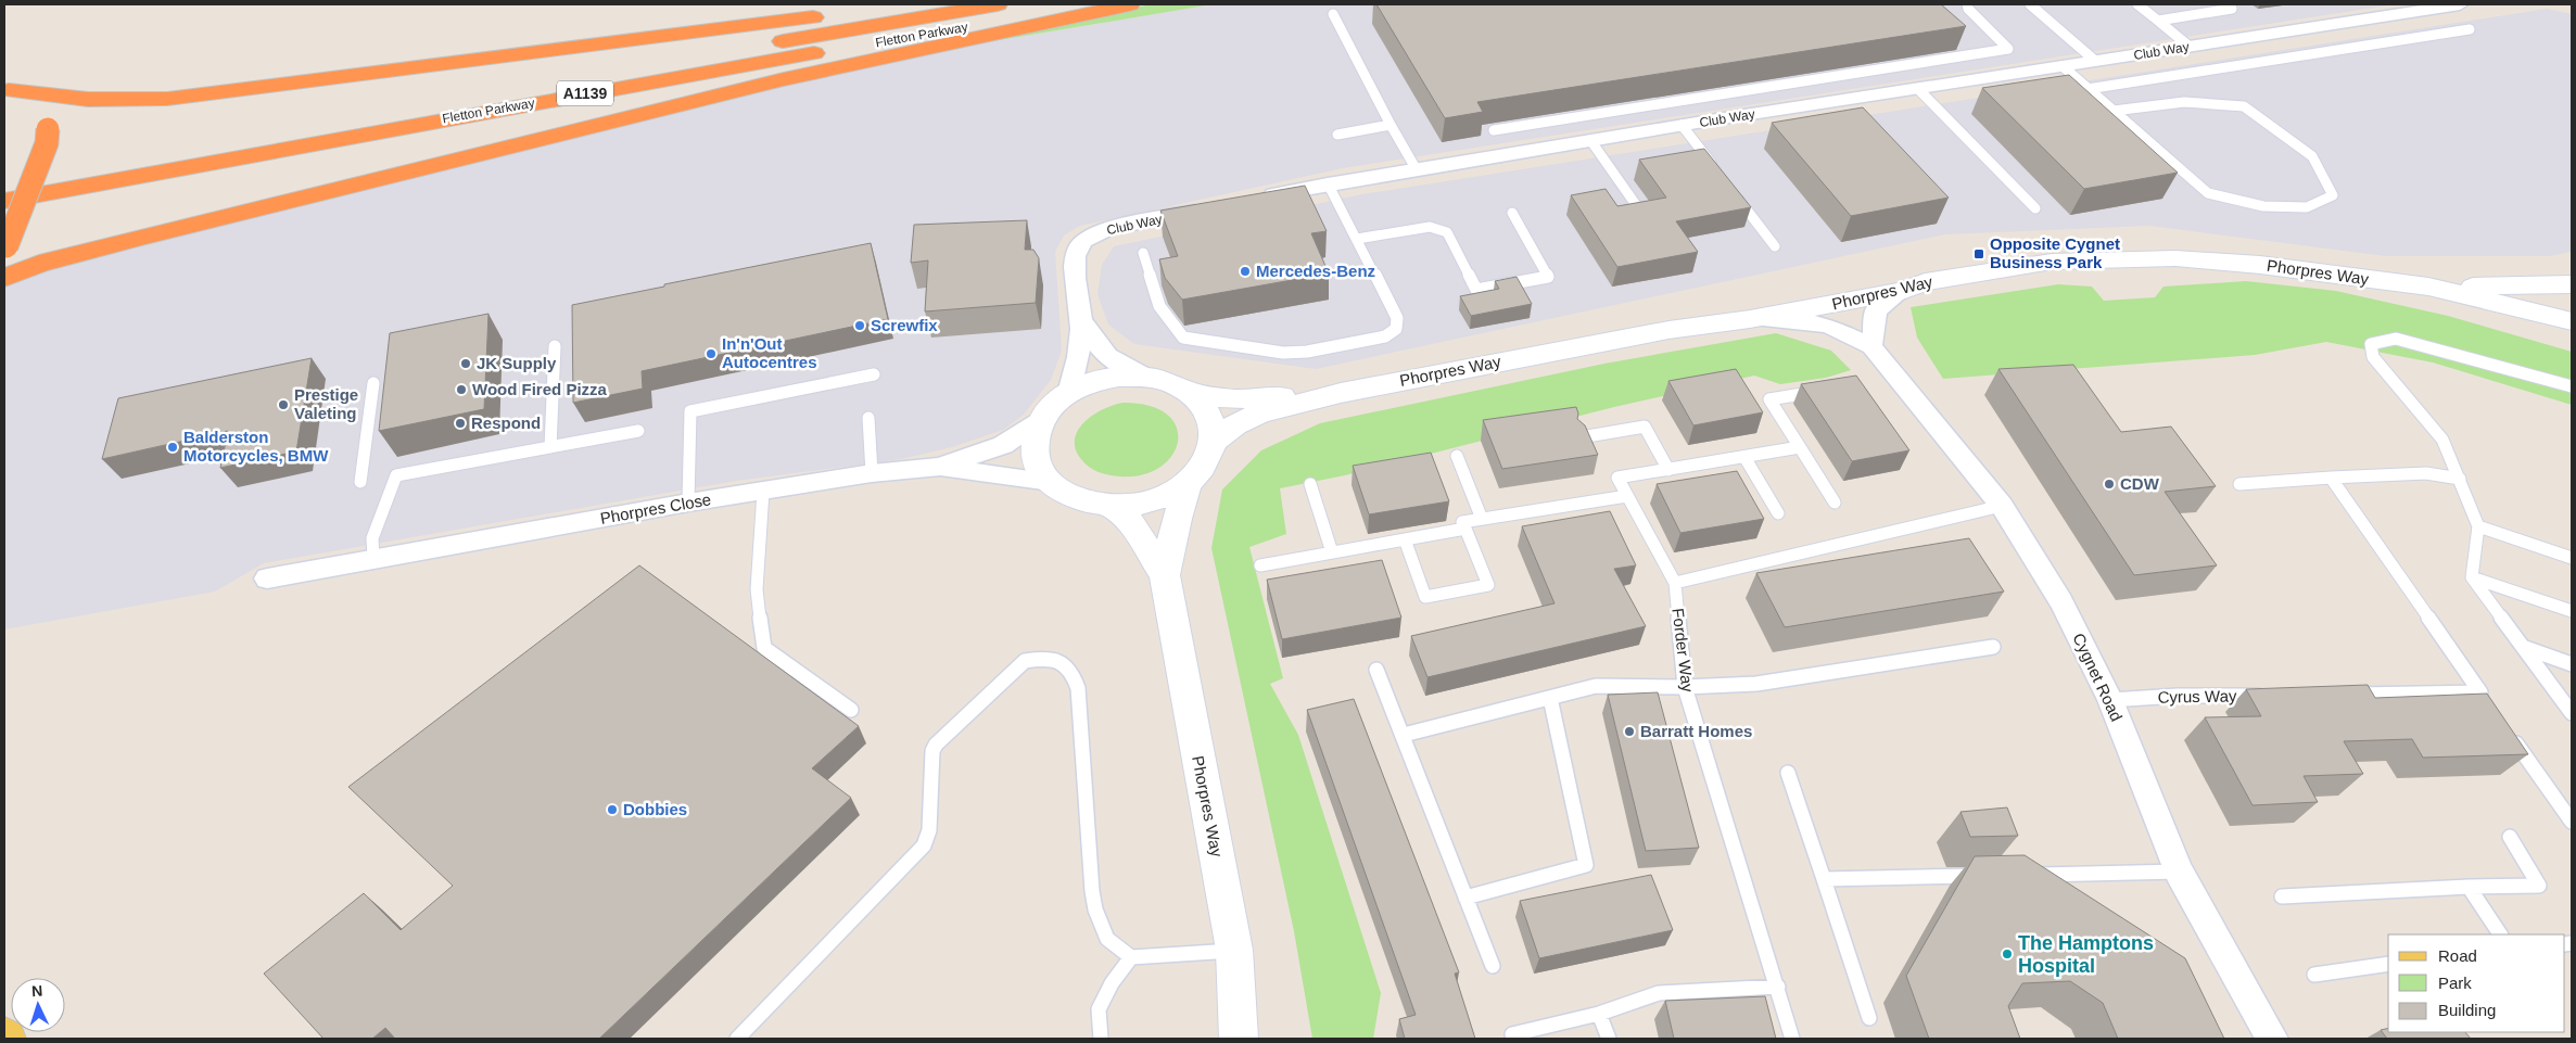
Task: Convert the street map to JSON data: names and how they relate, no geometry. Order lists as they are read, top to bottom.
{
  "streets": {
    "highway": ["Fletton Parkway", "A1139"],
    "street": [
      "Club Way",
      "Phorpres Way",
      "Phorpres Close",
      "Cygnet Road"
    ],
    "lane": ["Forder Way", "Cyrus Way"]
  },
  "crossings": [
    ["Club Way", "Phorpres Way"],
    ["Club Way", "Phorpres Close"],
    ["Phorpres Way", "Phorpres Close"],
    ["Phorpres Way", "Cygnet Road"],
    ["Cygnet Road", "Cyrus Way"]
  ],
  "places": {
    "transit": ["Opposite Cygnet Business Park"],
    "other": [
      "Mercedes-Benz",
      "Screwfix",
      "In'n'Out Autocentres",
      "JK Supply",
      "Wood Fired Pizza",
      "Prestige Valeting",
      "Respond",
      "Balderston Motorcycles, BMW",
      "CDW",
      "Barratt Homes",
      "Dobbies",
      "The Hamptons Hospital"
    ]
  },
  "legend": ["Road", "Park", "Building"],
  "north": "top"
}
